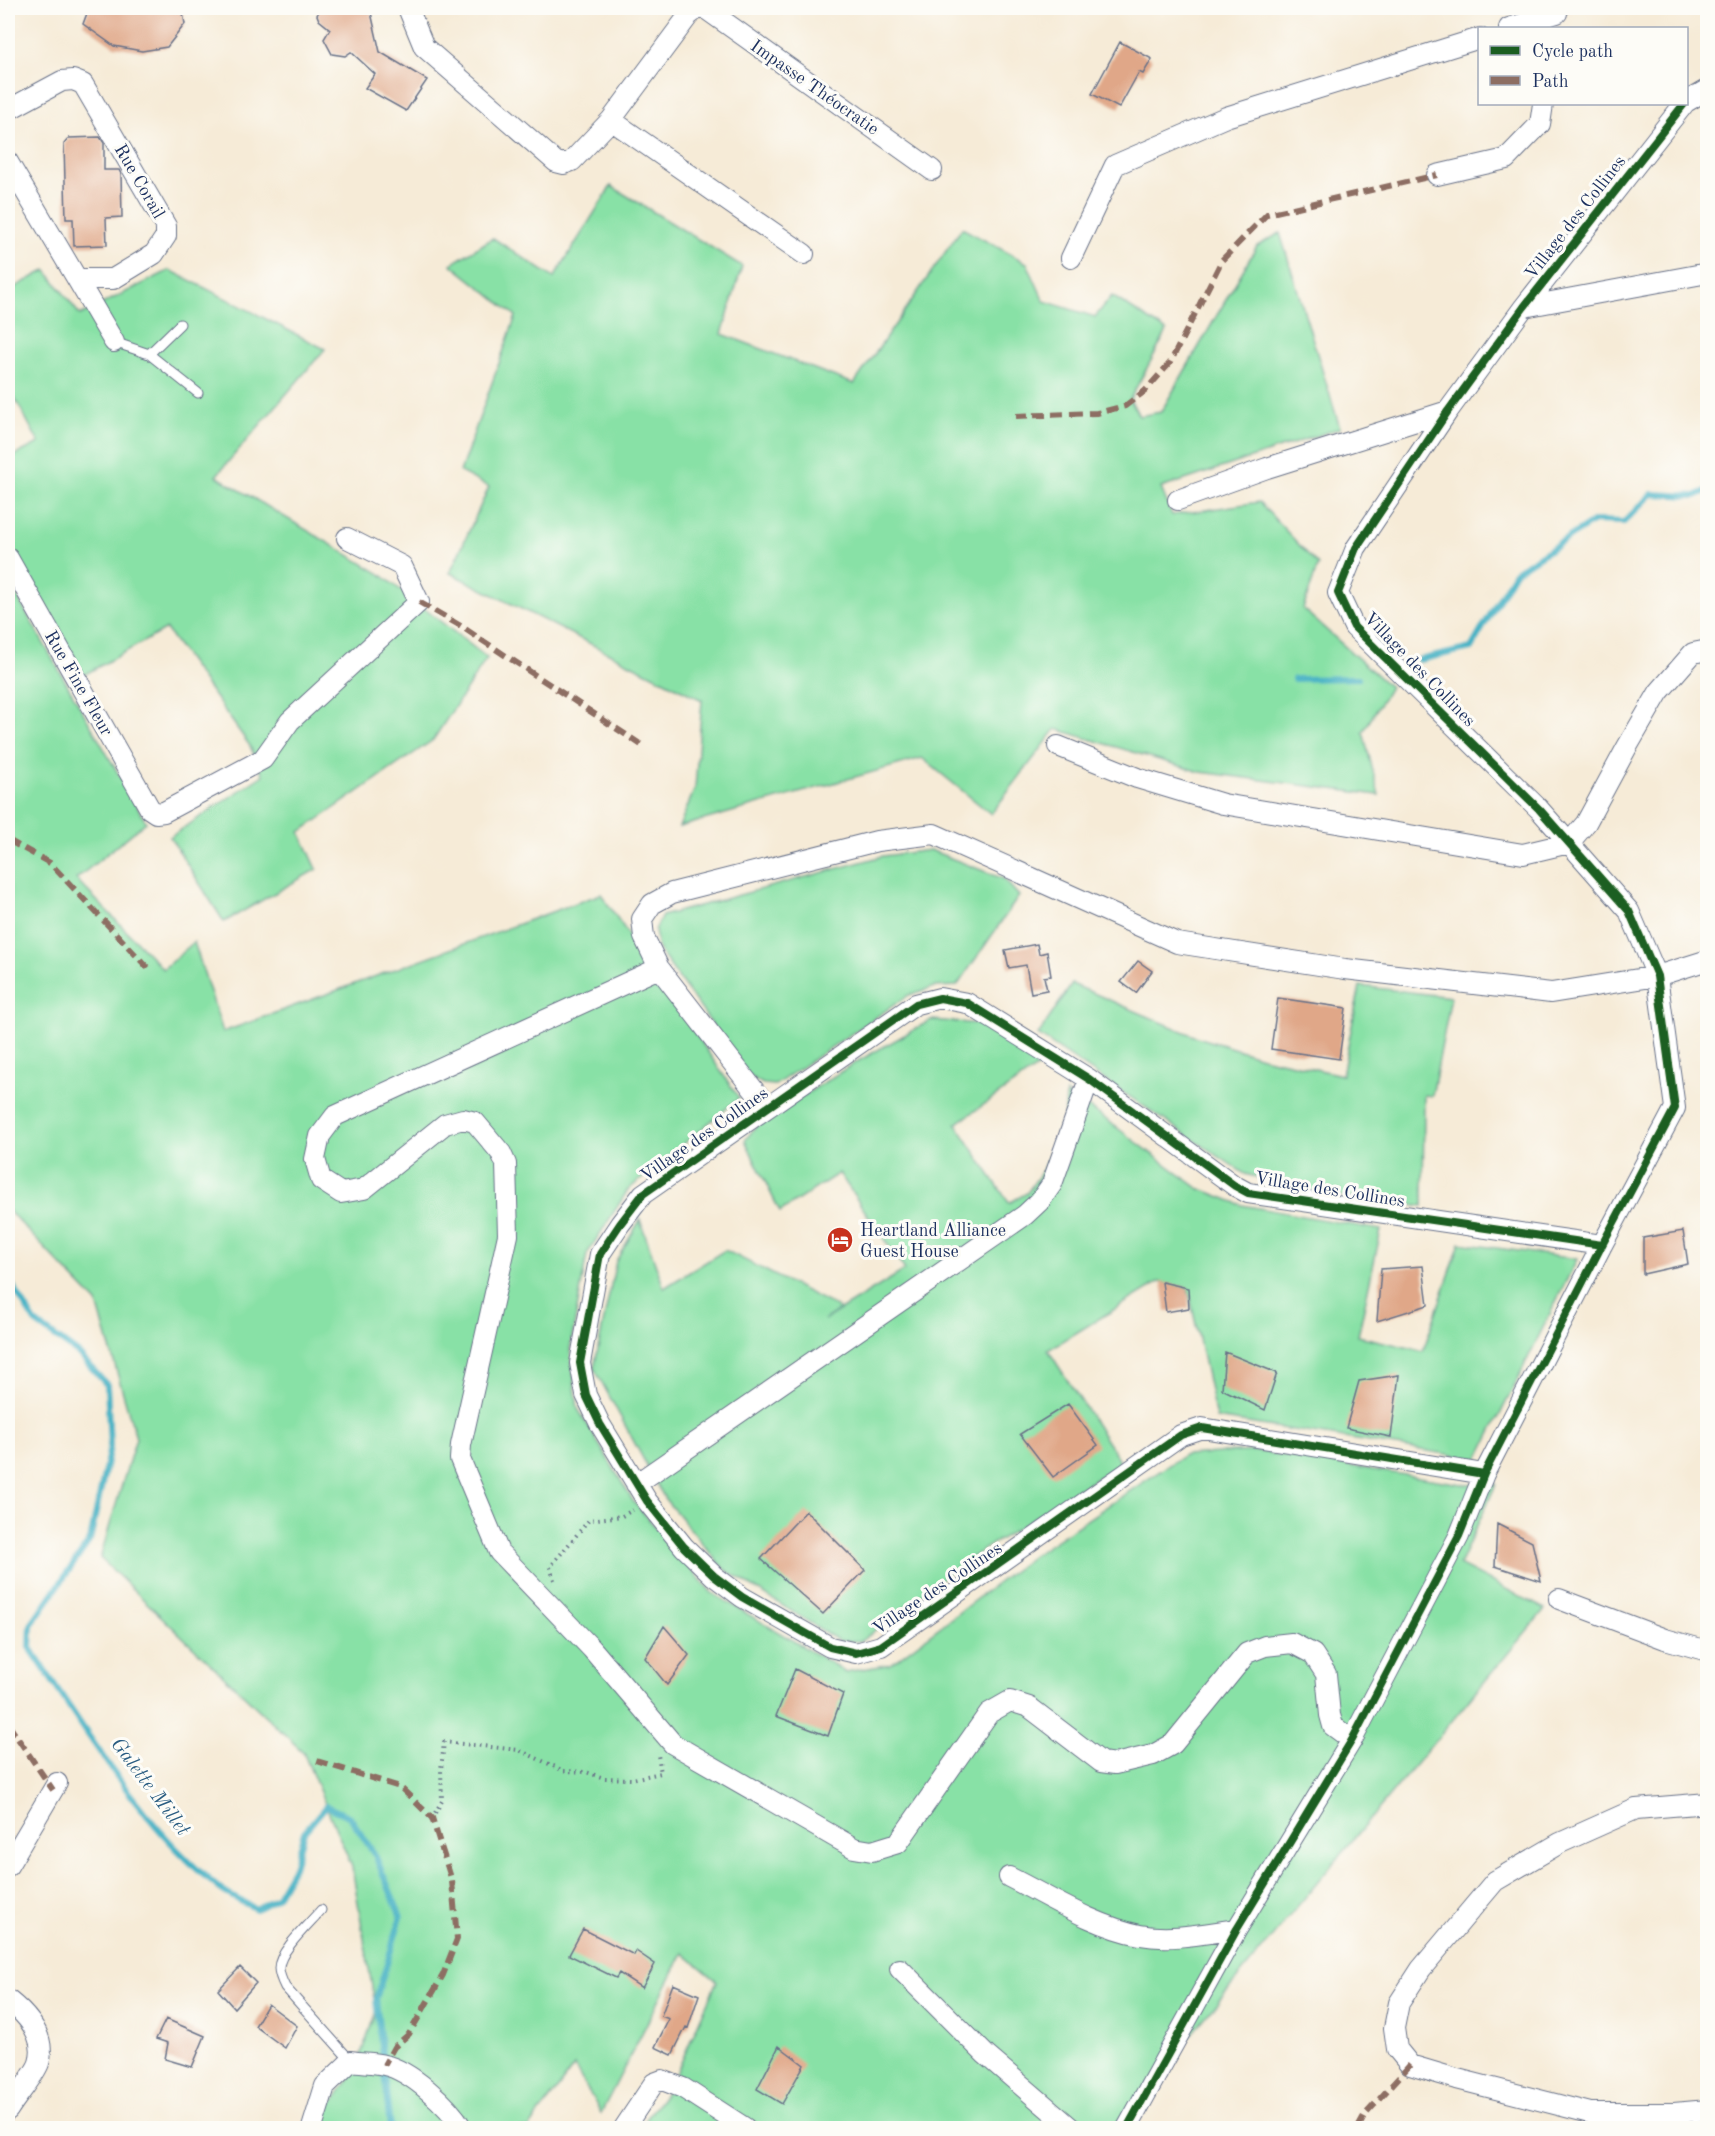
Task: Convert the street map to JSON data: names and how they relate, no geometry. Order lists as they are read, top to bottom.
{
  "streets": {
    "street": [
      "Impasse Théocratie",
      "Rue Corail",
      "Village des Collines",
      "Rue Fine Fleur"
    ]
  },
  "water": ["Galette Millet"],
  "places": {
    "hotel": ["Heartland Alliance Guest House"]
  },
  "legend": ["Cycle path", "Path"]
}
